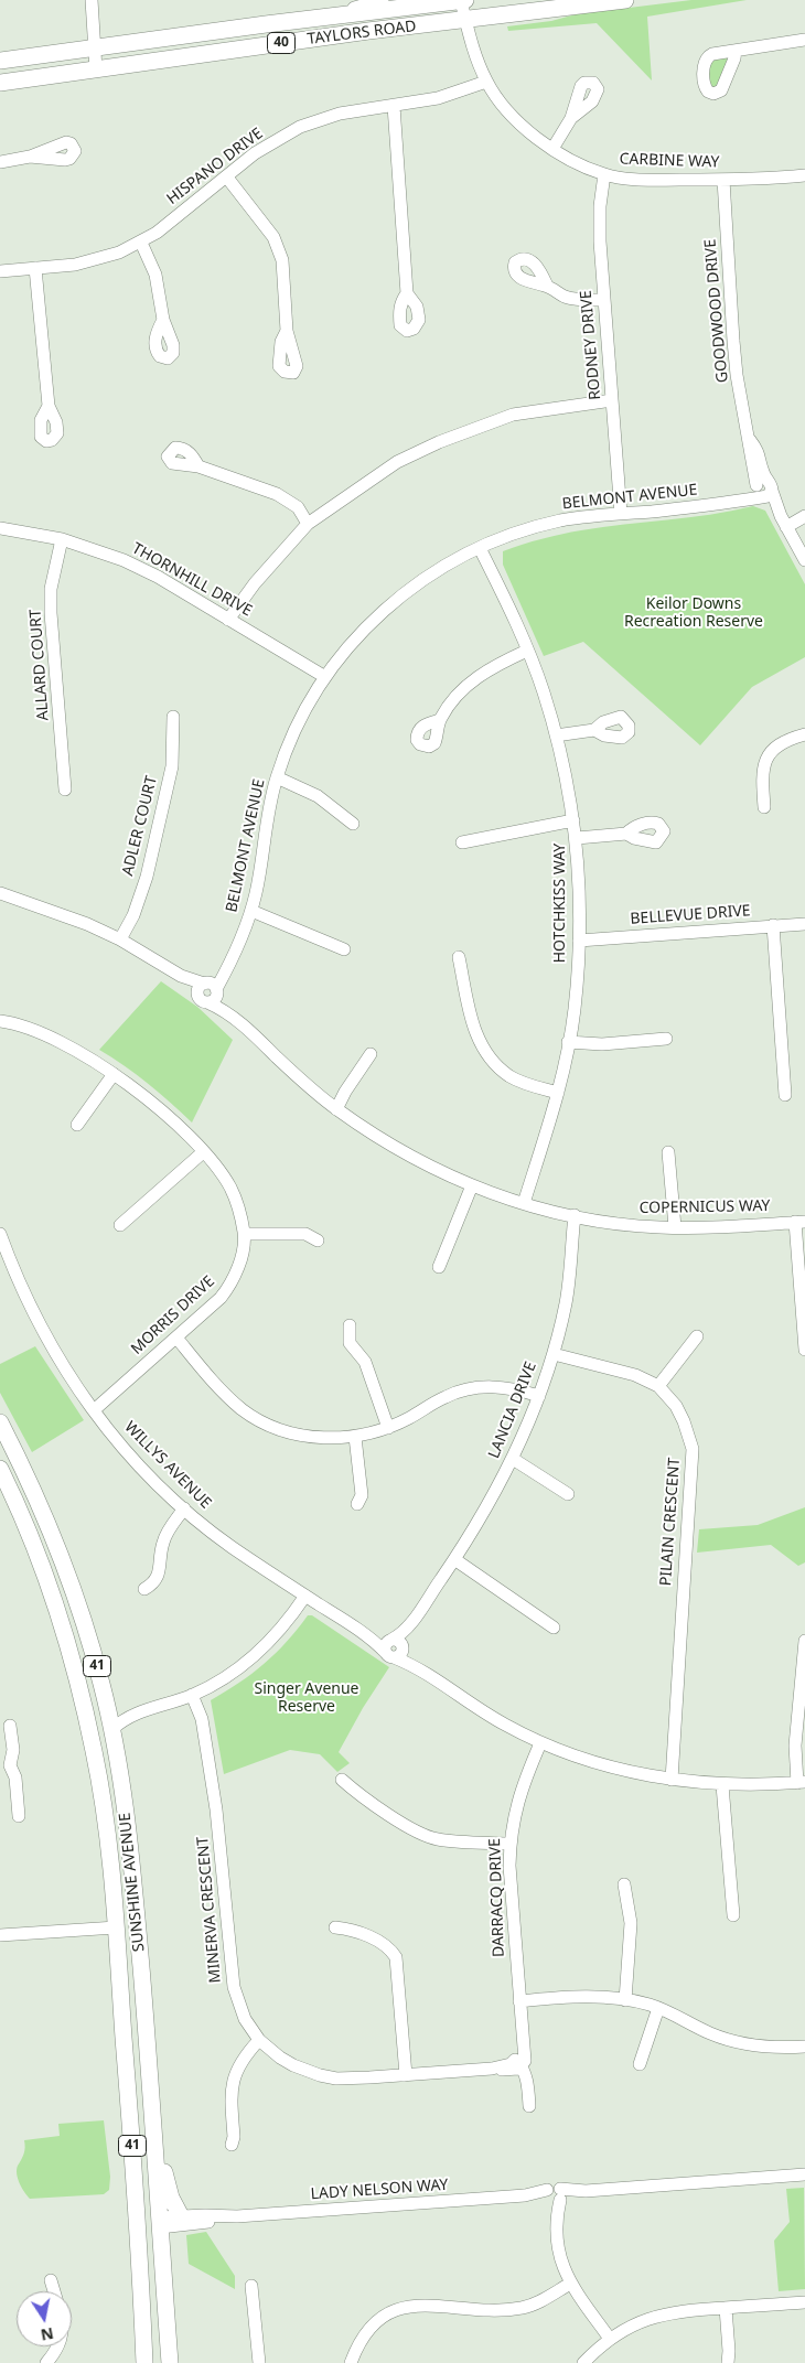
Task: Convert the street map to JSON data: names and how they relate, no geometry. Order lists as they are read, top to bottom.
{
  "streets": {
    "main road": [
      "TAYLORS ROAD",
      "40",
      "41",
      "SUNSHINE AVENUE"
    ],
    "street": [
      "CARBINE WAY",
      "HISPANO DRIVE",
      "GOODWOOD DRIVE",
      "RODNEY DRIVE",
      "BELMONT AVENUE",
      "THORNHILL DRIVE",
      "ALLARD COURT",
      "ADLER COURT",
      "HOTCHKISS WAY",
      "BELLEVUE DRIVE",
      "COPERNICUS WAY",
      "MORRIS DRIVE",
      "LANCIA DRIVE",
      "WILLYS AVENUE",
      "PILAIN CRESCENT",
      "DARRACQ DRIVE",
      "MINERVA CRESCENT",
      "LADY NELSON WAY"
    ]
  },
  "crossings": [
    ["TAYLORS ROAD", "CARBINE WAY"],
    ["CARBINE WAY", "HISPANO DRIVE"],
    ["CARBINE WAY", "GOODWOOD DRIVE"],
    ["CARBINE WAY", "RODNEY DRIVE"],
    ["GOODWOOD DRIVE", "BELMONT AVENUE"],
    ["RODNEY DRIVE", "BELMONT AVENUE"],
    ["BELMONT AVENUE", "THORNHILL DRIVE"],
    ["BELMONT AVENUE", "HOTCHKISS WAY"],
    ["BELMONT AVENUE", "COPERNICUS WAY"],
    ["THORNHILL DRIVE", "ALLARD COURT"],
    ["ADLER COURT", "COPERNICUS WAY"],
    ["HOTCHKISS WAY", "BELLEVUE DRIVE"],
    ["HOTCHKISS WAY", "COPERNICUS WAY"],
    ["COPERNICUS WAY", "LANCIA DRIVE"],
    ["MORRIS DRIVE", "WILLYS AVENUE"],
    ["LANCIA DRIVE", "WILLYS AVENUE"],
    ["LANCIA DRIVE", "PILAIN CRESCENT"],
    ["WILLYS AVENUE", "PILAIN CRESCENT"],
    ["WILLYS AVENUE", "DARRACQ DRIVE"],
    ["SUNSHINE AVENUE", "LADY NELSON WAY"],
    ["DARRACQ DRIVE", "MINERVA CRESCENT"]
  ],
  "parks": ["Keilor Downs Recreation Reserve", "Singer Avenue Reserve"],
  "north": "bottom"
}
